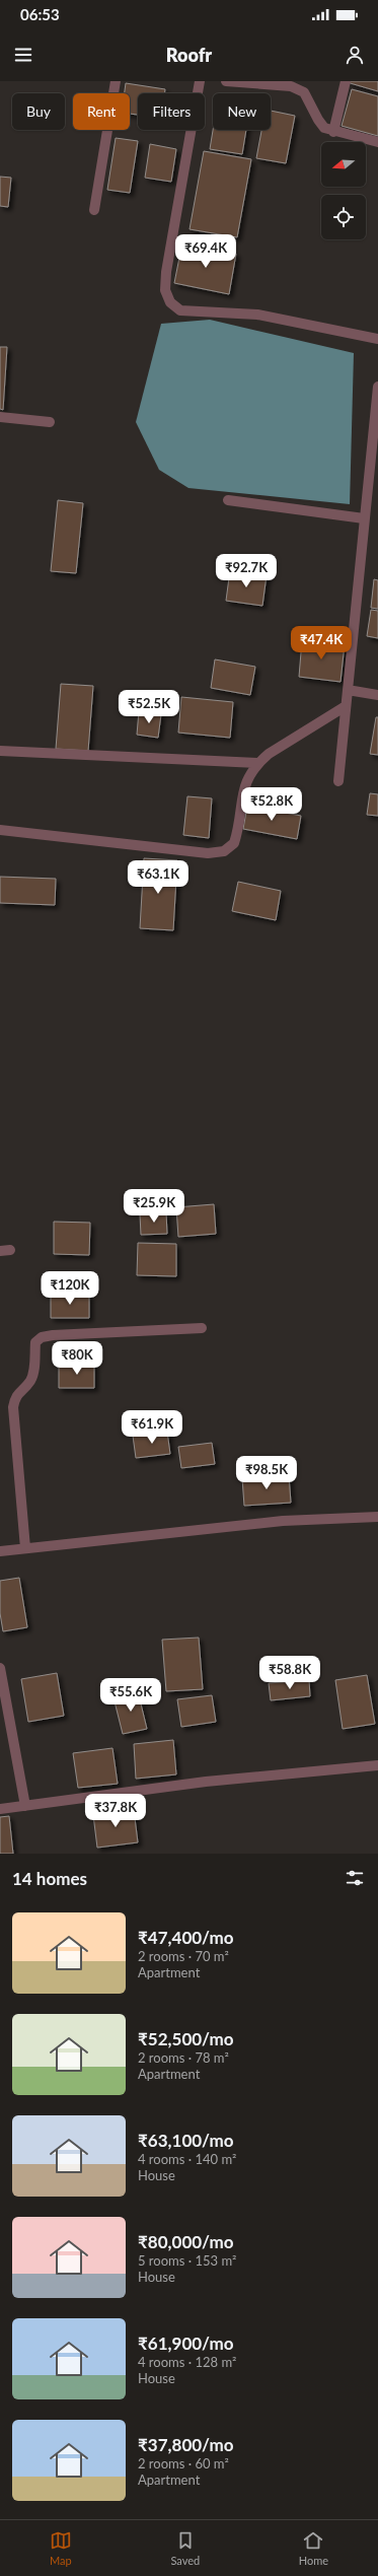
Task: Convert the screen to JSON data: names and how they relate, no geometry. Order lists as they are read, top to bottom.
{
  "north": "left",
  "page": {
    "status": "06:53",
    "header": "Roofr",
    "chip": [
      "Buy",
      "Rent",
      "Filters",
      "New"
    ],
    "price": [
      "₹69.4K",
      "₹92.7K",
      "₹47.4K",
      "₹52.5K",
      "₹52.8K",
      "₹63.1K",
      "₹25.9K",
      "₹120K",
      "₹80K",
      "₹61.9K",
      "₹98.5K",
      "₹58.8K",
      "₹55.6K",
      "₹37.8K"
    ],
    "heading": "14 homes",
    "list": [
      {
        "name": "₹47,400/mo",
        "note": "2 rooms · 70 m² · Apartment"
      },
      {
        "name": "₹52,500/mo",
        "note": "2 rooms · 78 m² · Apartment"
      },
      {
        "name": "₹63,100/mo",
        "note": "4 rooms · 140 m² · House"
      },
      {
        "name": "₹80,000/mo",
        "note": "5 rooms · 153 m² · House"
      },
      {
        "name": "₹61,900/mo",
        "note": "4 rooms · 128 m² · House"
      },
      {
        "name": "₹37,800/mo",
        "note": "2 rooms · 60 m² · Apartment"
      }
    ],
    "tabs": ["Map", "Saved", "Home"]
  }
}
